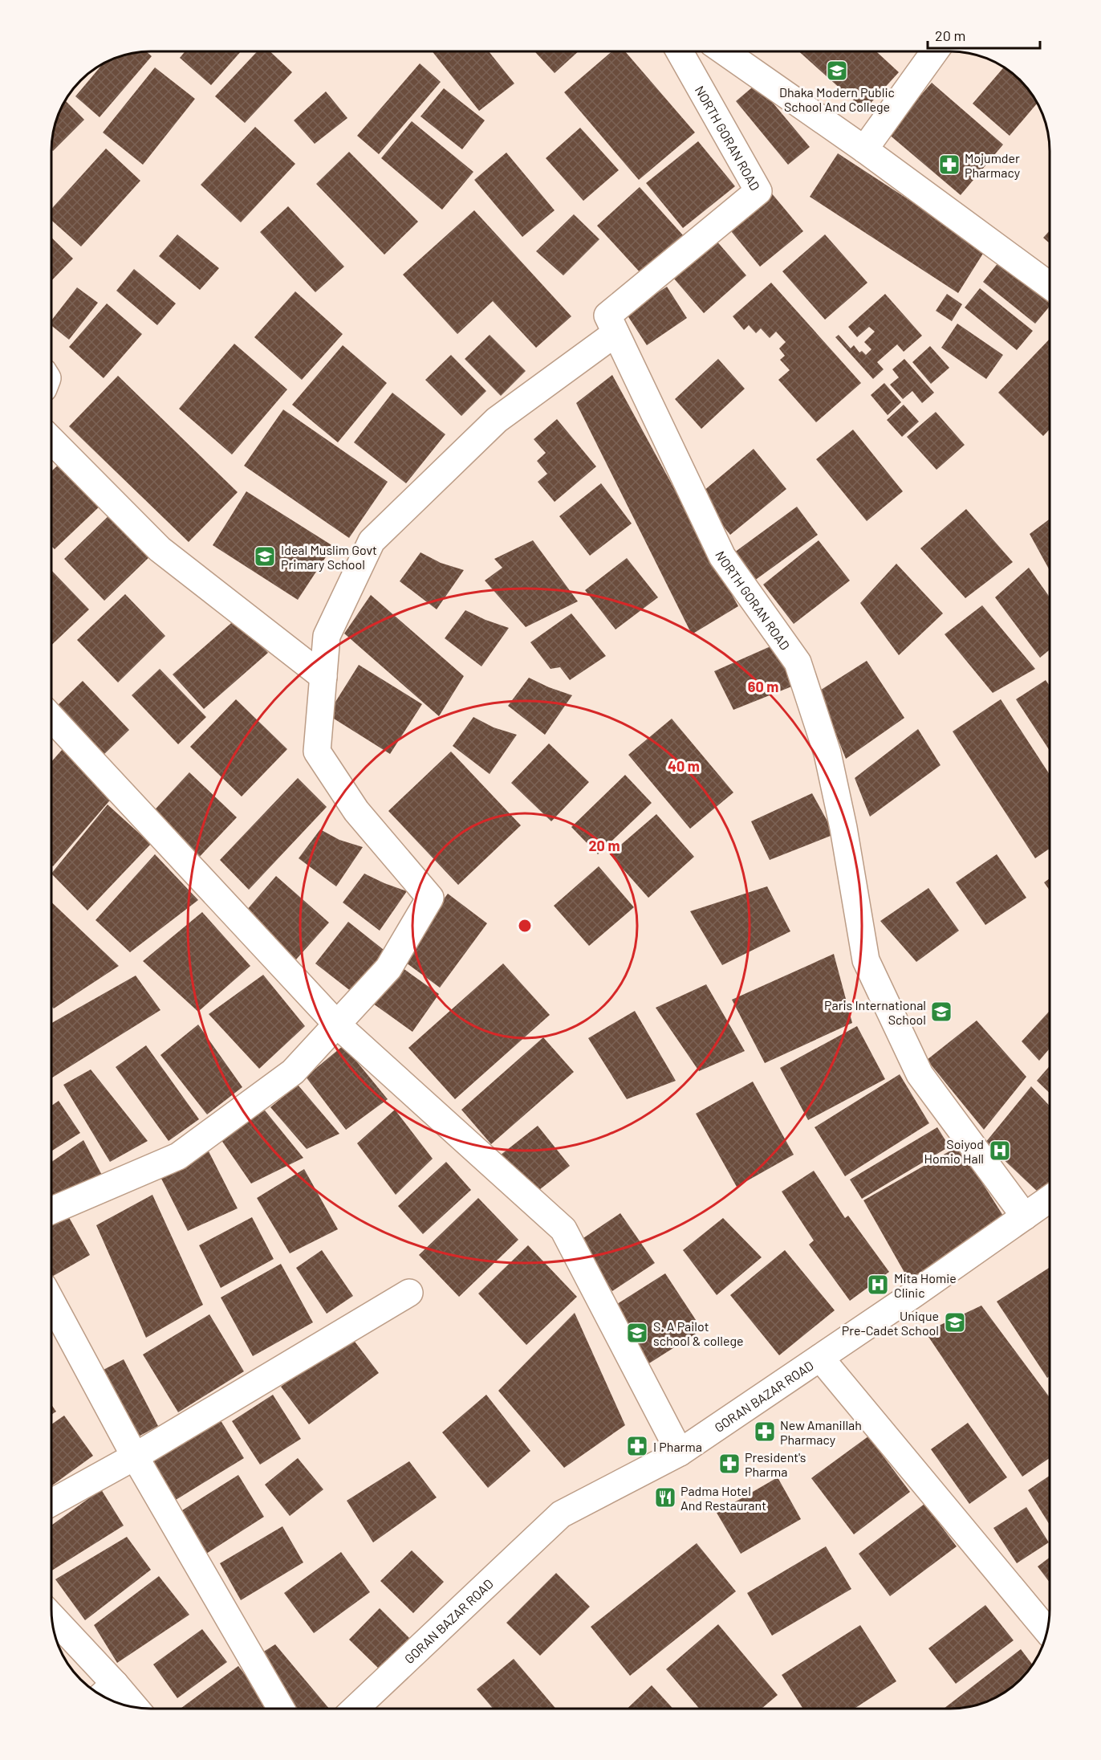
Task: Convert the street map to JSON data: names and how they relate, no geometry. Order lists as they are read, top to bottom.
{
  "streets": {
    "street": ["NORTH GORAN ROAD", "GORAN BAZAR ROAD"]
  },
  "crossings": [
    ["NORTH GORAN ROAD", "GORAN BAZAR ROAD"]
  ],
  "places": {
    "school or university": [
      "Dhaka Modern Public School And College",
      "Ideal Muslim Govt Primary School",
      "Paris International School",
      "Unique Pre-Cadet School",
      "S. A Pailot school & college"
    ],
    "pharmacy": [
      "Mojumder Pharmacy",
      "New Amanillah Pharmacy",
      "I Pharma",
      "President's Pharma"
    ],
    "hospital": ["Soiyod Homio Hall", "Mita Homie Clinic"],
    "restaurant": ["Padma Hotel And Restaurant"]
  },
  "scale_bar": "20 m",
  "rings": ["60 m", "40 m", "20 m"]
}
